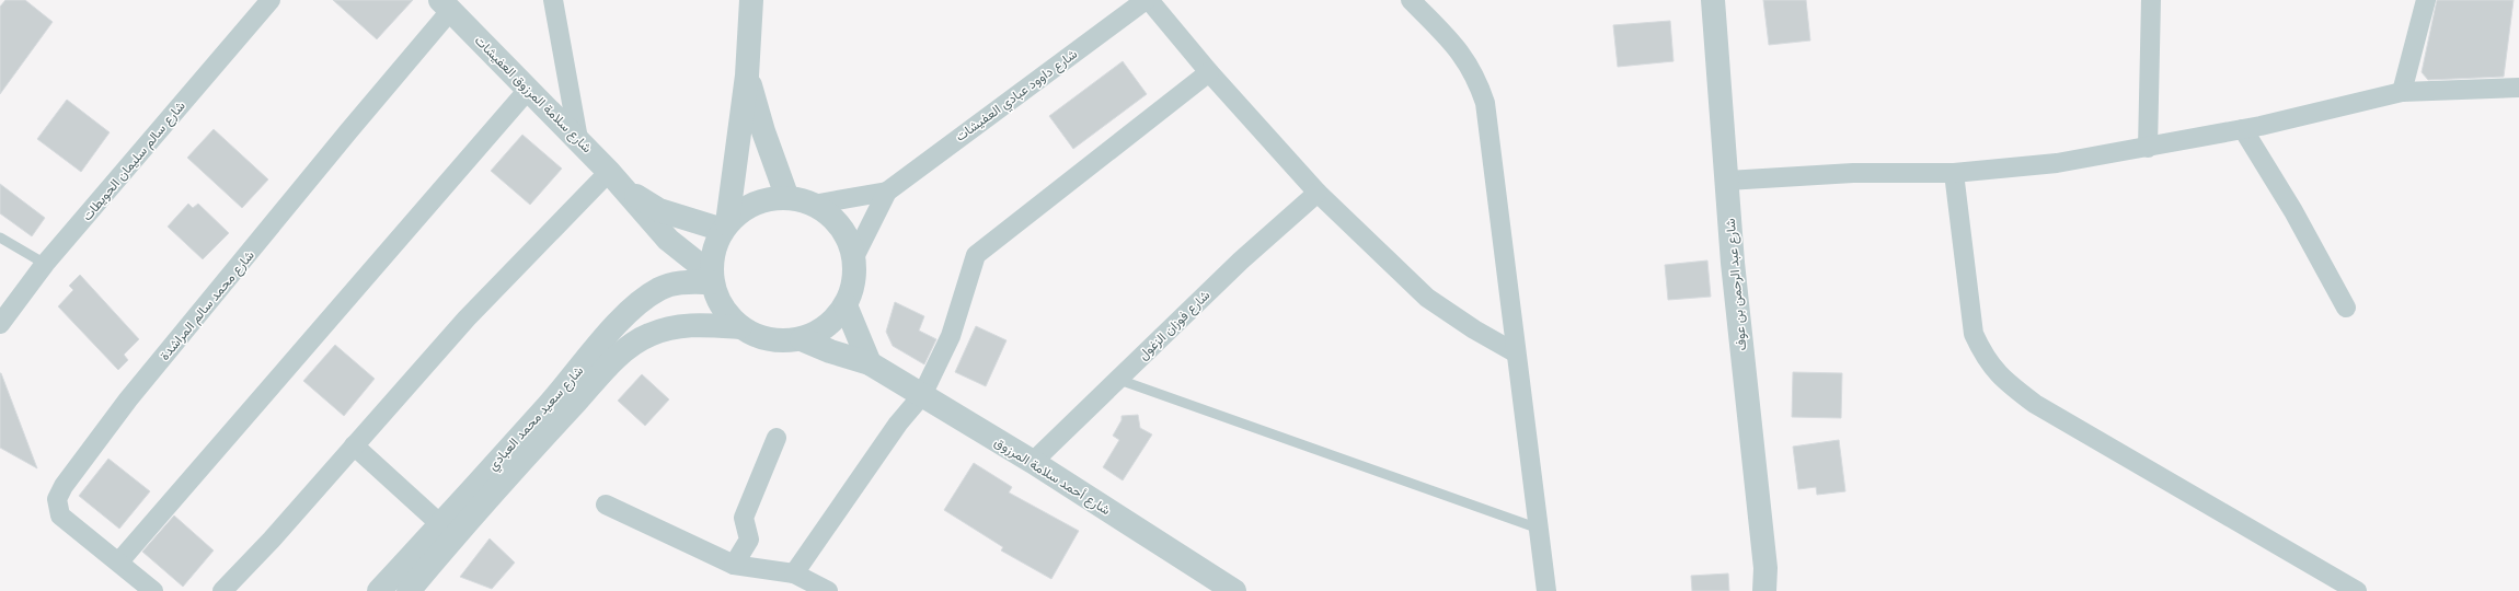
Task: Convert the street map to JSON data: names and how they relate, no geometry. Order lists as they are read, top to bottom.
{
  "streets": {
    "street": [
      "شارع سلامة المرزوق العفيشات",
      "شارع داوود عبادي العفيشات",
      "شارع سالم سليمان الحويطات",
      "شارع عبد الرحمن بن عوف",
      "شارع محمد سالم المراشدة",
      "شارع فوزان الزغول",
      "شارع سعيد محمد العبادي",
      "شارع أحمد سلامة المرزوق"
    ]
  },
  "crossings": [
    ["شارع سلامة المرزوق العفيشات", "شارع داوود عبادي العفيشات"],
    ["شارع سلامة المرزوق العفيشات", "شارع محمد سالم المراشدة"],
    ["شارع سلامة المرزوق العفيشات", "شارع سعيد محمد العبادي"],
    ["شارع سلامة المرزوق العفيشات", "شارع أحمد سلامة المرزوق"],
    ["شارع داوود عبادي العفيشات", "شارع سعيد محمد العبادي"],
    ["شارع داوود عبادي العفيشات", "شارع أحمد سلامة المرزوق"],
    ["شارع فوزان الزغول", "شارع أحمد سلامة المرزوق"],
    ["شارع سعيد محمد العبادي", "شارع أحمد سلامة المرزوق"]
  ]
}
